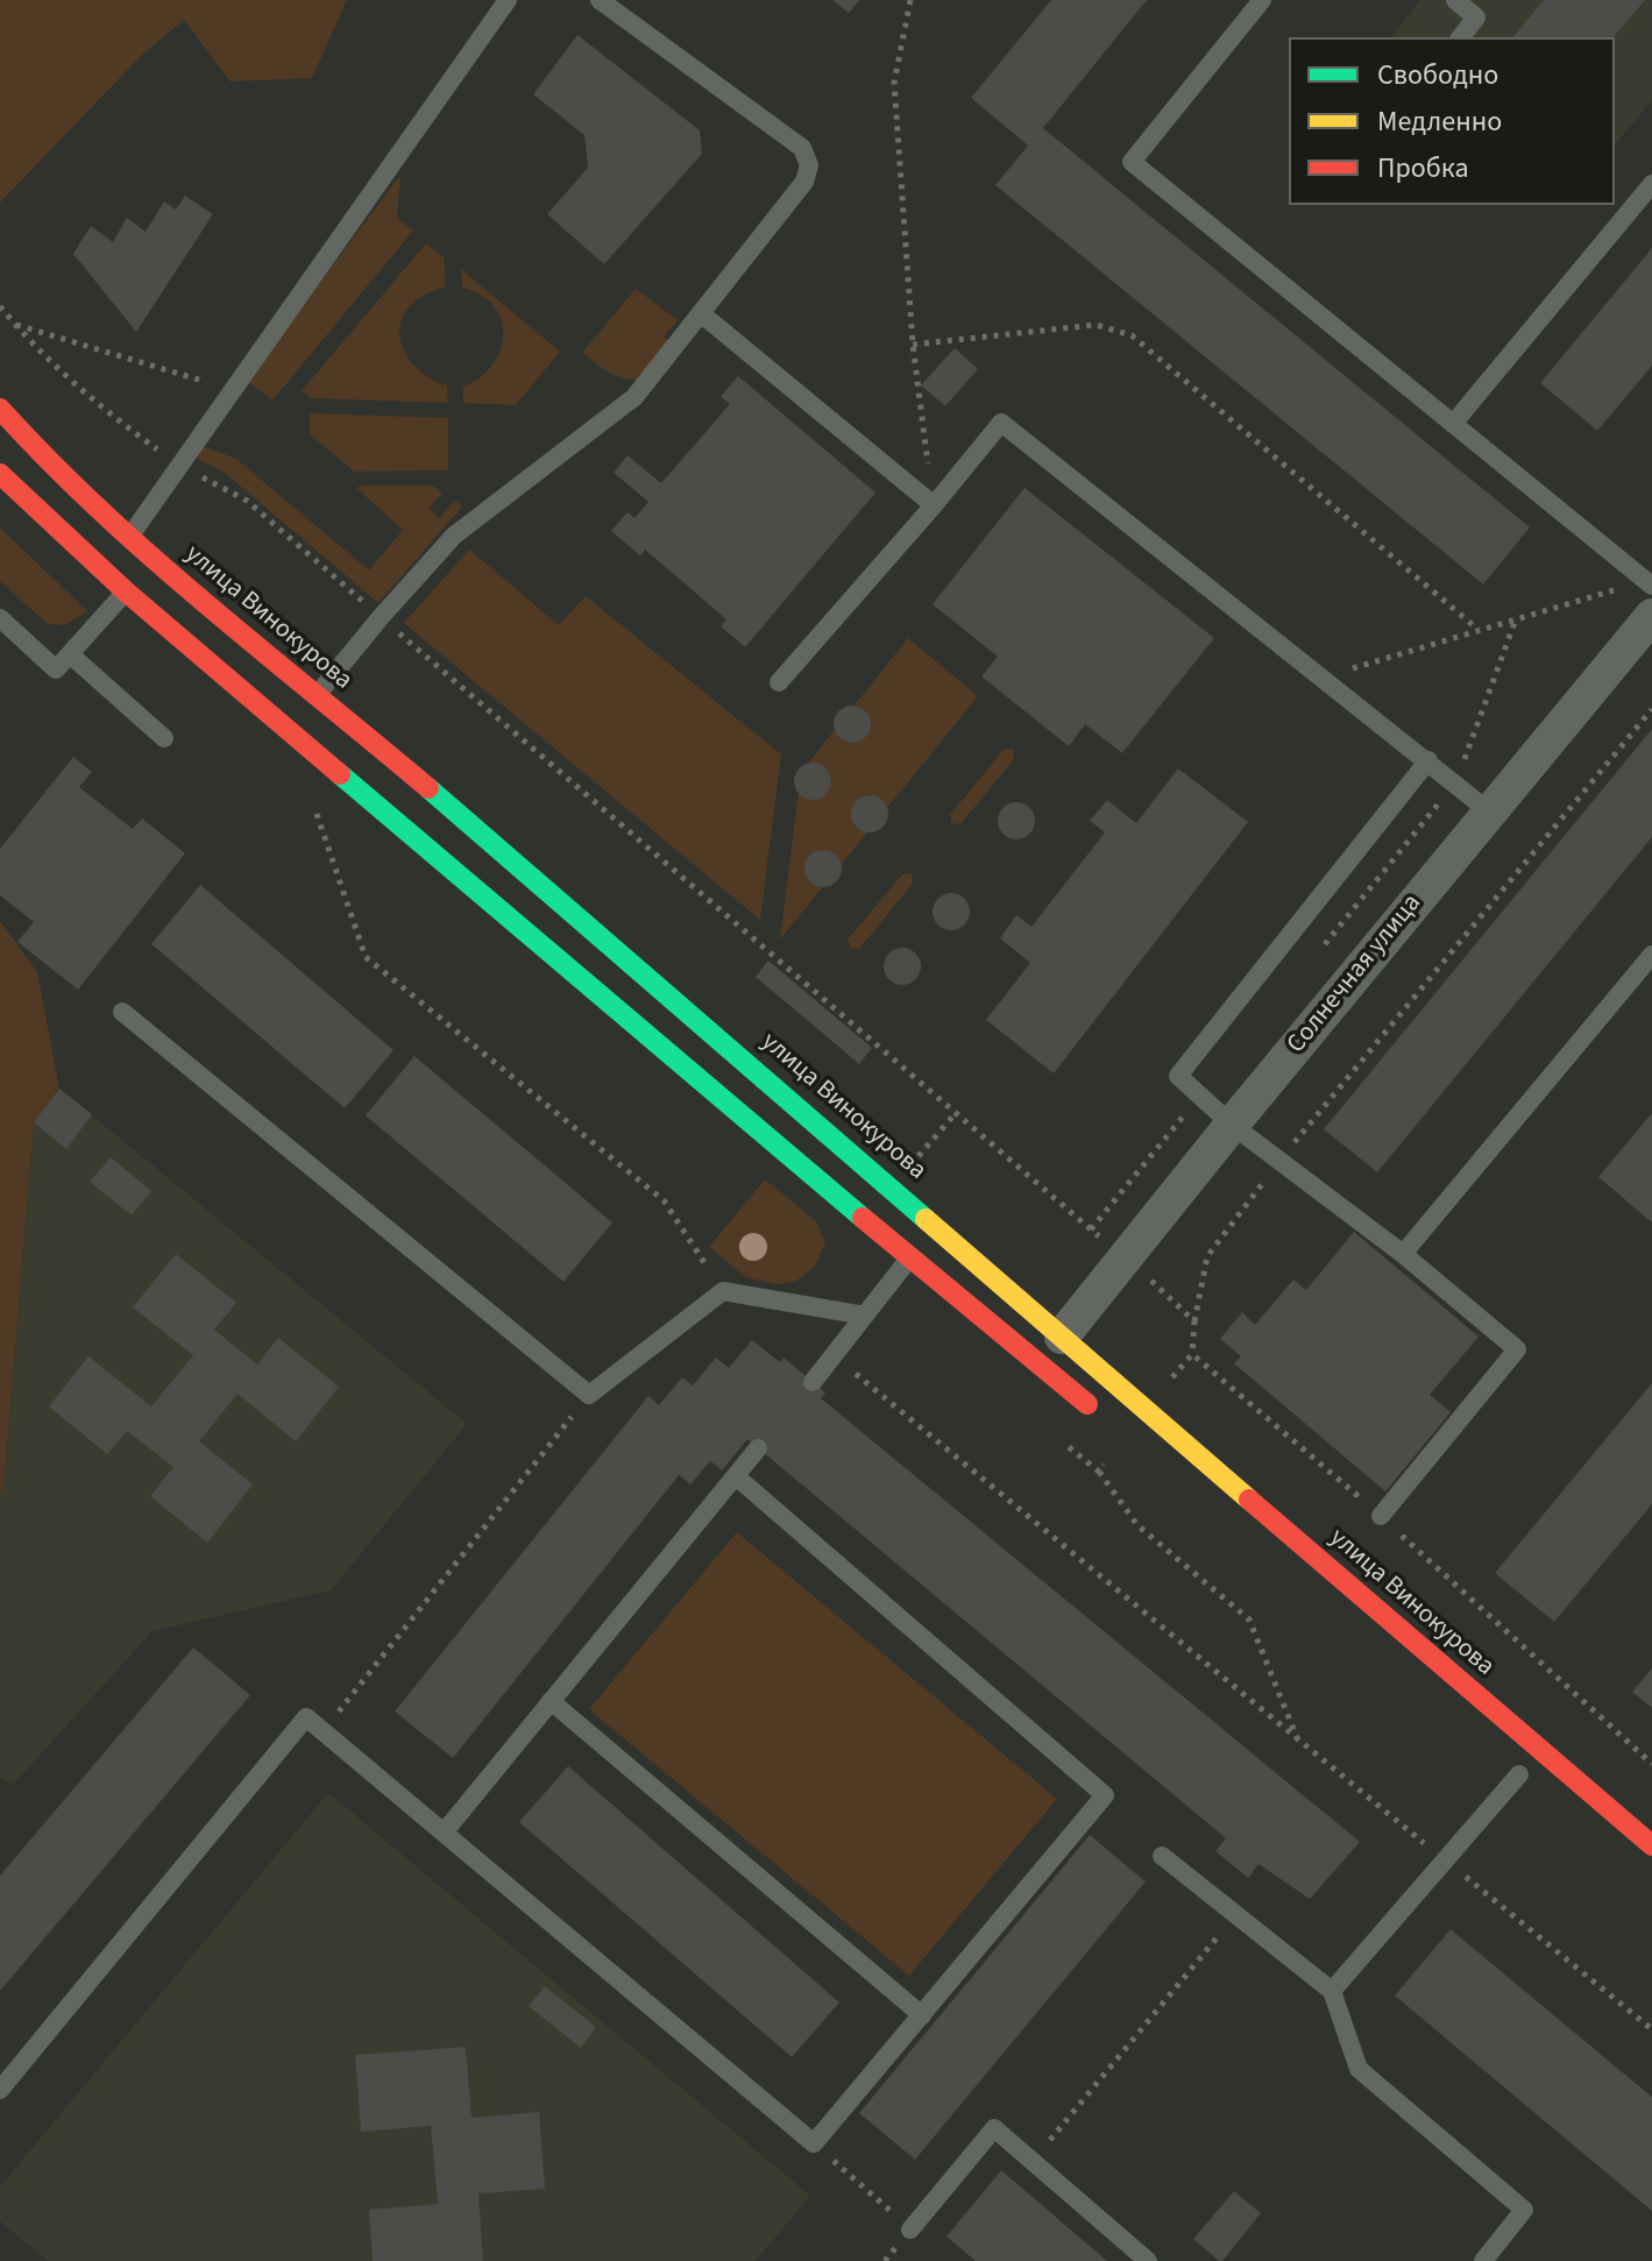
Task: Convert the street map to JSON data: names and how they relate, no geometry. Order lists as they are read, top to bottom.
{
  "streets": {
    "main road": ["улица Винокурова"],
    "street": ["Солнечная улица"]
  },
  "crossings": [
    ["улица Винокурова", "Солнечная улица"]
  ],
  "legend": ["Свободно", "Медленно", "Пробка"]
}
